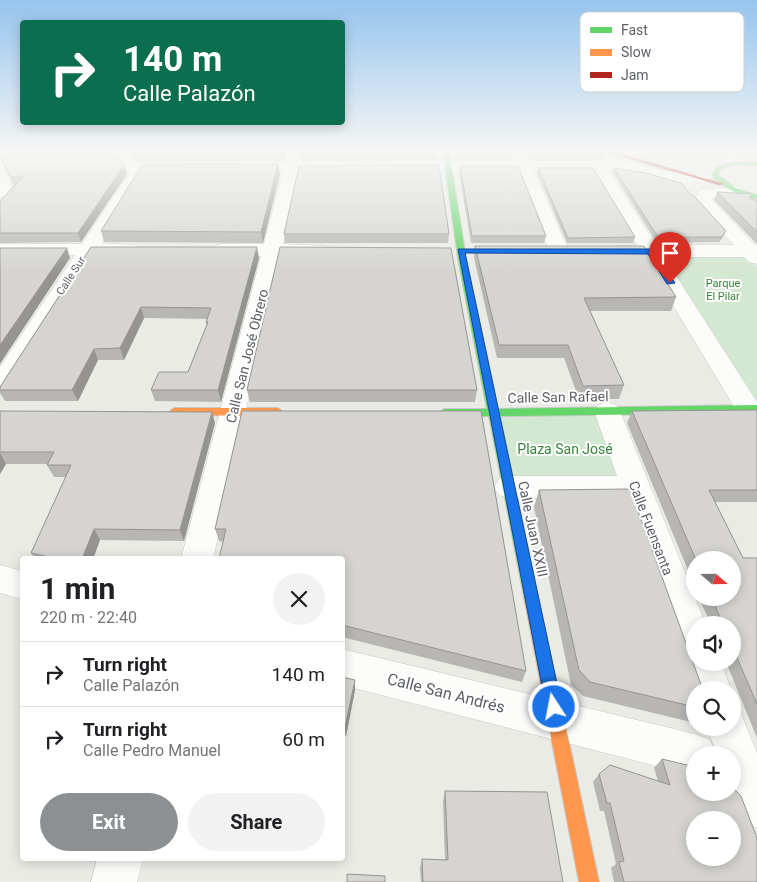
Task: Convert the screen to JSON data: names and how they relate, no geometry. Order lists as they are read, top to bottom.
{
  "streets": {
    "street": [
      "Calle Sur",
      "Calle San José Obrero",
      "Calle San Rafael",
      "Calle Fuensanta",
      "Calle Juan XXIII",
      "Calle San Andrés"
    ]
  },
  "crossings": [
    ["Calle San Rafael", "Calle Fuensanta"],
    ["Calle San Rafael", "Calle Juan XXIII"],
    ["Calle Juan XXIII", "Calle San Andrés"]
  ],
  "parks": ["Parque El Pilar", "Plaza San José"],
  "legend": ["Fast", "Slow", "Jam"],
  "north": "right",
  "page": {
    "turn": ["140 m", "Calle Palazón"],
    "map_buttons": ["+", "−"],
    "heading": ["1 min", "220 m · 22:40"],
    "list": [
      {
        "name": "Turn right",
        "note": "Calle Palazón",
        "value": "140 m"
      },
      {
        "name": "Turn right",
        "note": "Calle Pedro Manuel",
        "value": "60 m"
      }
    ],
    "buttons": ["Exit", "Share"]
  }
}
